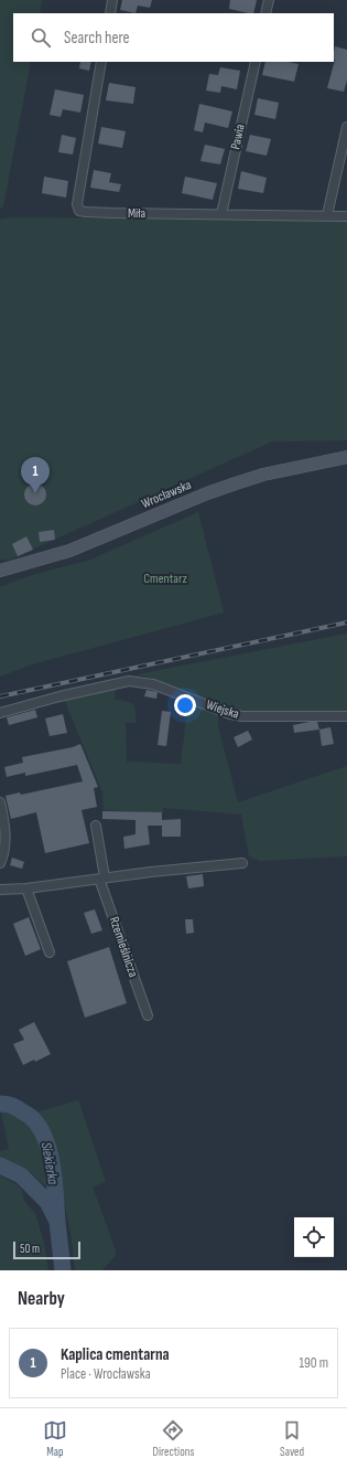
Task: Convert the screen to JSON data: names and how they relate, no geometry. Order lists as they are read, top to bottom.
{
  "streets": {
    "main road": ["Wrocławska"],
    "street": [
      "Pawia",
      "Miła",
      "Wiejska",
      "Rzemieślnicza"
    ]
  },
  "crossings": [
    ["Pawia", "Miła"]
  ],
  "water": ["Siekierka"],
  "parks": ["Cmentarz"],
  "scale_bar": "50 m",
  "page": {
    "search": "Search here",
    "pins": "1",
    "scale": "50 m",
    "heading": "Nearby",
    "list": [
      {
        "mark": "1",
        "name": "Kaplica cmentarna",
        "note": "Place · Wrocławska",
        "value": "190 m"
      }
    ],
    "nav": ["Map", "Directions", "Saved"]
  }
}
